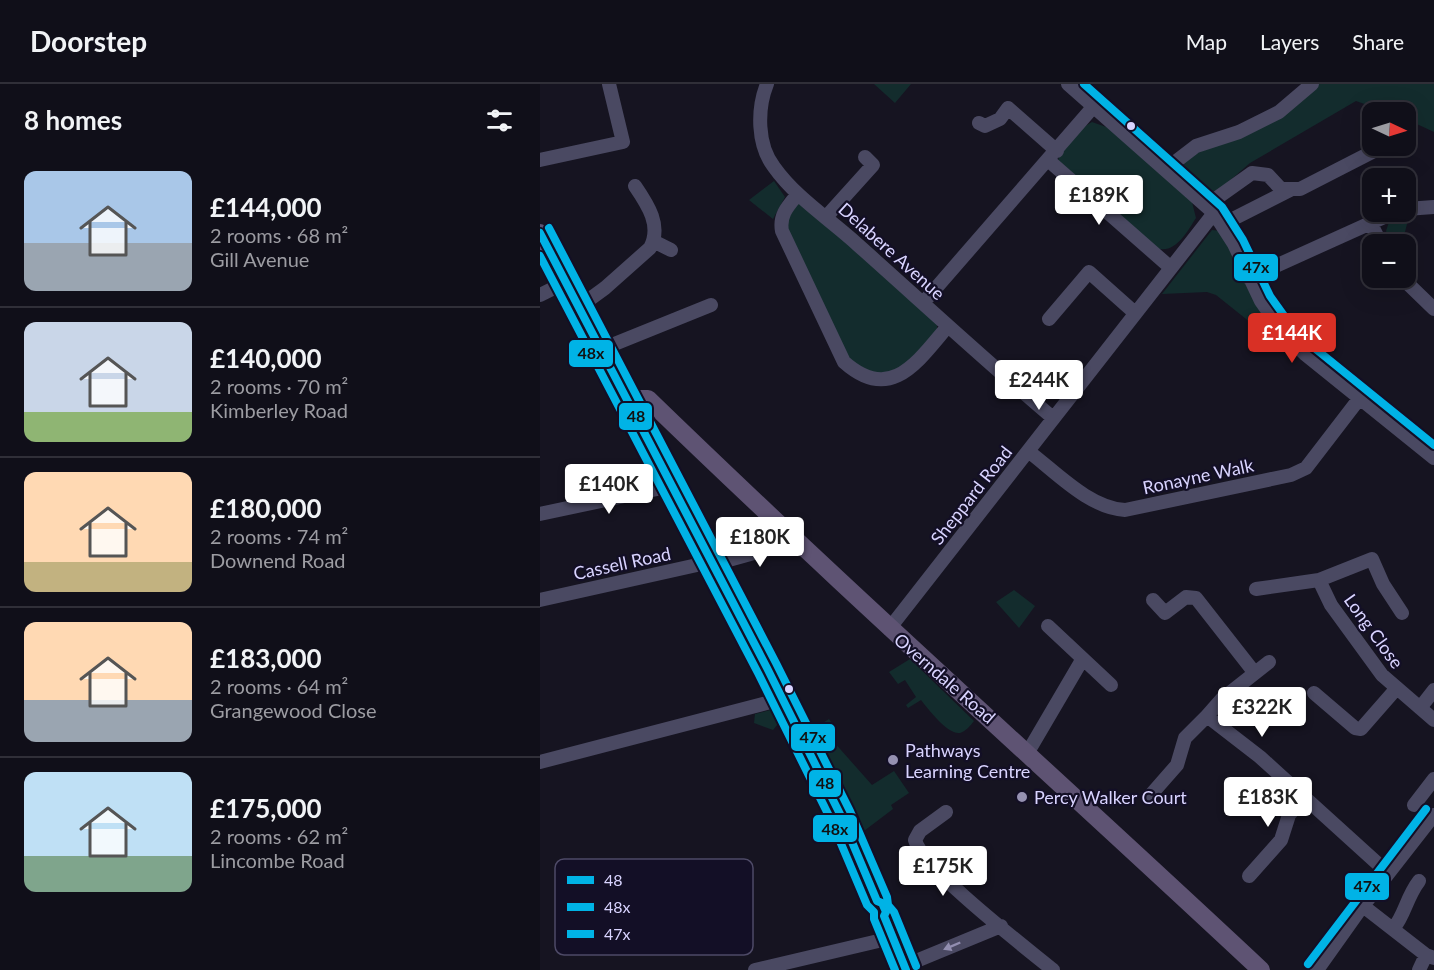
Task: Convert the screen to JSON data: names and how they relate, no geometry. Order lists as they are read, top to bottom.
{
  "streets": {
    "main road": ["Overndale Road"],
    "street": [
      "Delabere Avenue",
      "Ronayne Walk",
      "Sheppard Road",
      "Cassell Road",
      "Long Close"
    ]
  },
  "crossings": [
    ["Delabere Avenue", "Sheppard Road"],
    ["Ronayne Walk", "Sheppard Road"],
    ["Sheppard Road", "Overndale Road"],
    ["Cassell Road", "Overndale Road"]
  ],
  "places": ["Pathways Learning Centre", "Percy Walker Court"],
  "lines": ["transit line 47x", "transit line 48", "transit line 48x"],
  "legend": ["48", "48x", "47x"],
  "north": "right",
  "page": {
    "header": "Doorstep",
    "nav": ["Map", "Layers", "Share"],
    "heading": "8 homes",
    "map_buttons": ["+", "−"],
    "list": [
      {
        "name": "£144,000",
        "note": "2 rooms · 68 m² · Gill Avenue"
      },
      {
        "name": "£140,000",
        "note": "2 rooms · 70 m² · Kimberley Road"
      },
      {
        "name": "£180,000",
        "note": "2 rooms · 74 m² · Downend Road"
      },
      {
        "name": "£183,000",
        "note": "2 rooms · 64 m² · Grangewood Close"
      },
      {
        "name": "£175,000",
        "note": "2 rooms · 62 m² · Lincombe Road"
      }
    ],
    "price": [
      "£189K",
      "£144K",
      "£244K",
      "£140K",
      "£180K",
      "£322K",
      "£183K",
      "£175K"
    ]
  }
}
